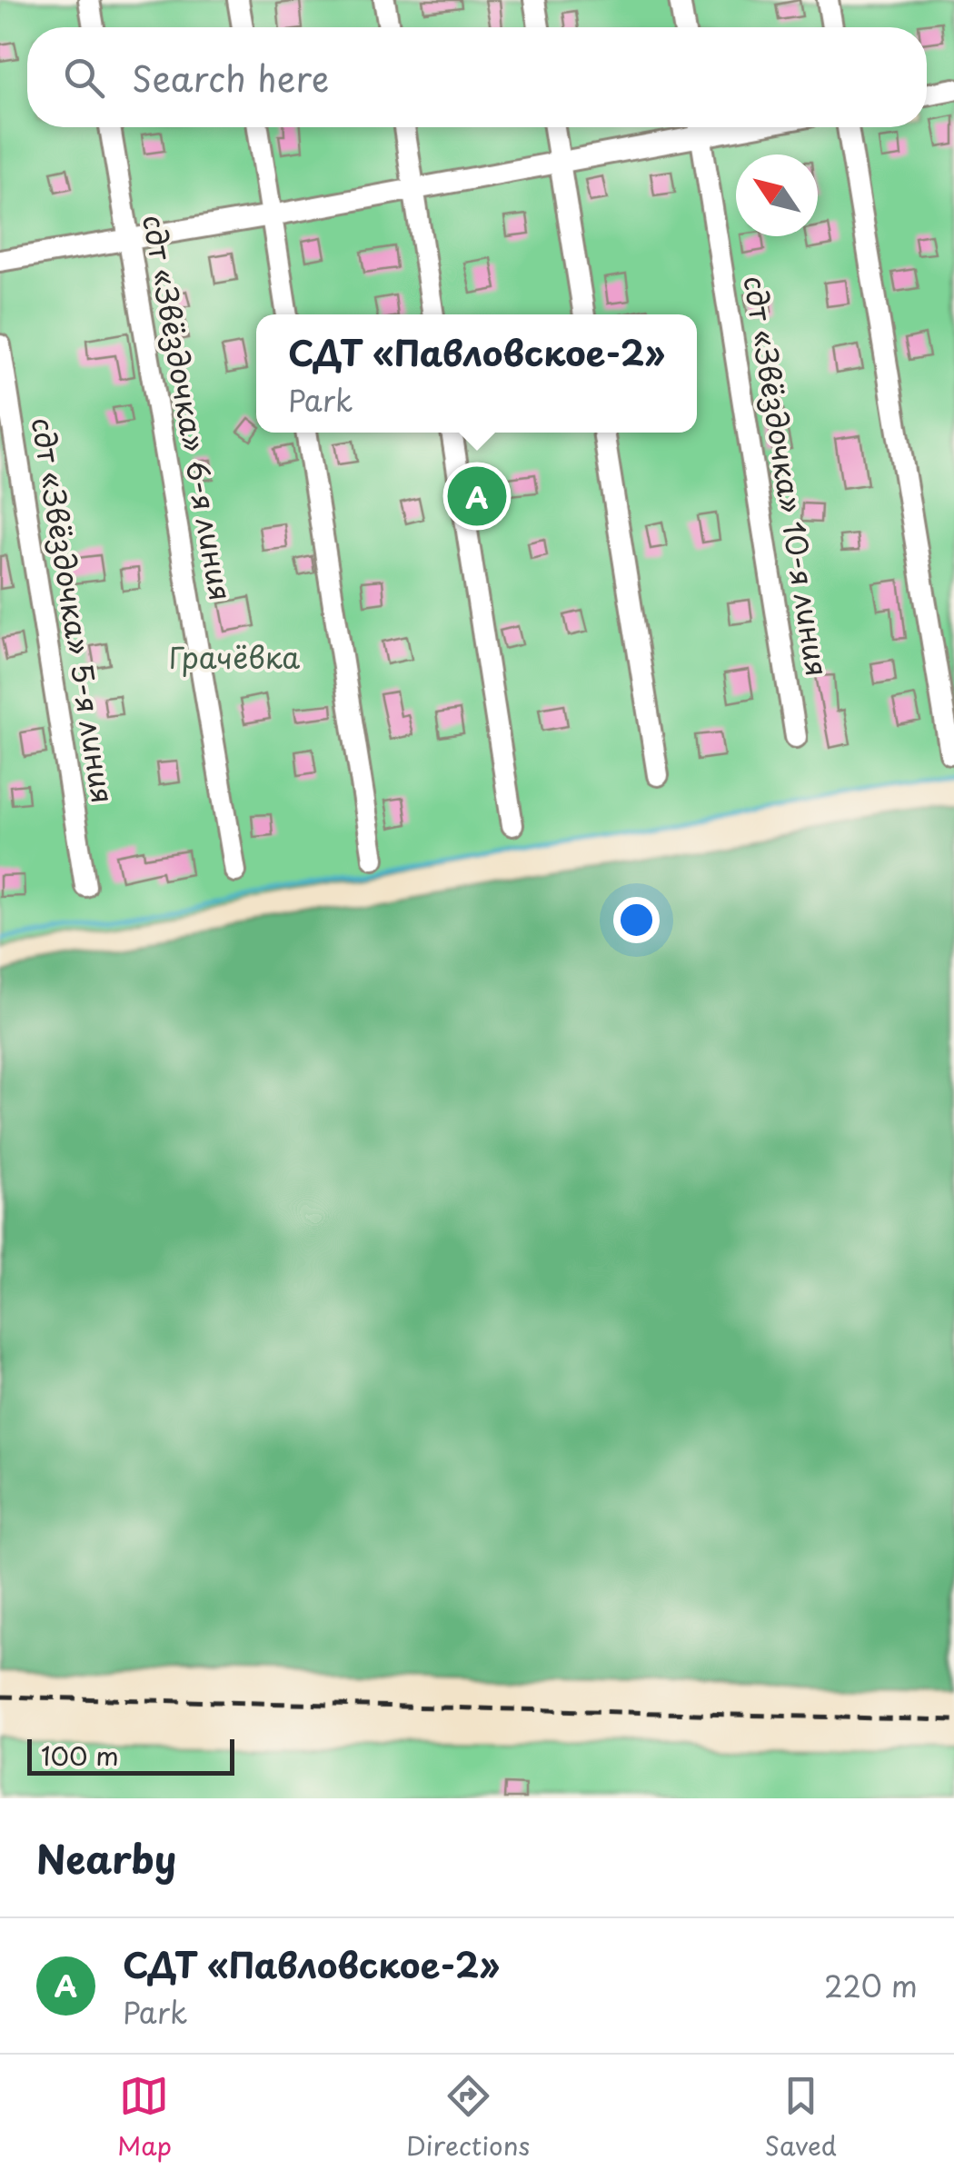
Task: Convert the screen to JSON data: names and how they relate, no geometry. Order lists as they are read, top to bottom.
{
  "streets": {
    "street": ["сдт «Звёздочка» 6-я линия", "сдт «Звёздочка» 10-я линия", "сдт «Звёздочка» 5-я линия"]
  },
  "parks": ["Грачёвка"],
  "scale_bar": "100 m",
  "north": "top left",
  "page": {
    "search": "Search here",
    "popup": ["СДТ «Павловское-2»", "Park"],
    "pins": "A",
    "scale": "100 m",
    "heading": "Nearby",
    "list": [
      {
        "mark": "A",
        "name": "СДТ «Павловское-2»",
        "note": "Park",
        "value": "220 m"
      }
    ],
    "nav": ["Map", "Directions", "Saved"]
  }
}
